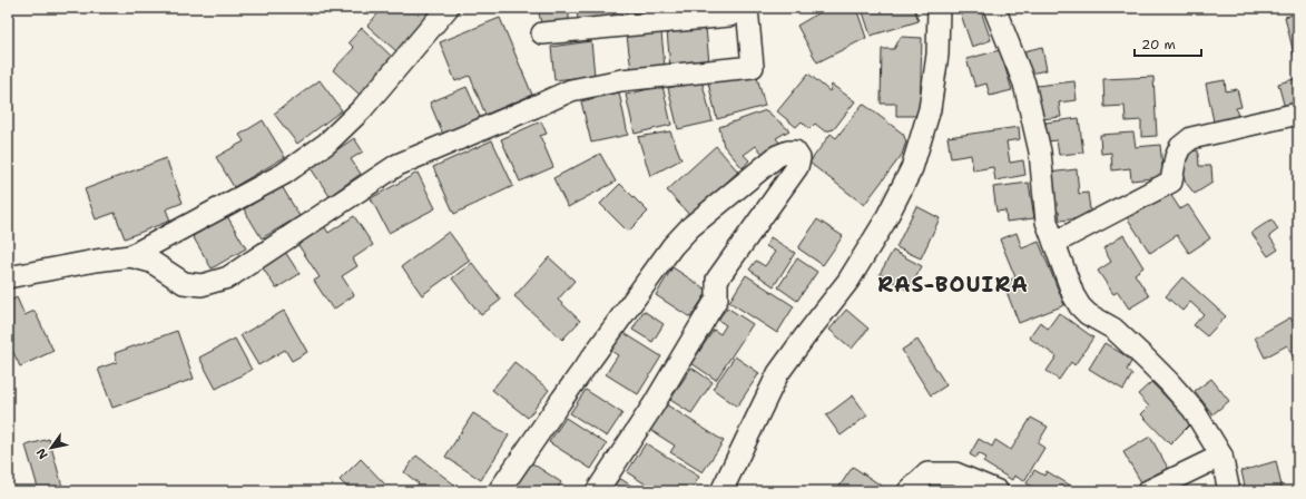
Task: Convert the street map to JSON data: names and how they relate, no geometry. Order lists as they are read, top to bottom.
{
  "districts": ["RAS-BOUIRA"],
  "scale_bar": "20 m",
  "north": "bottom left"
}
